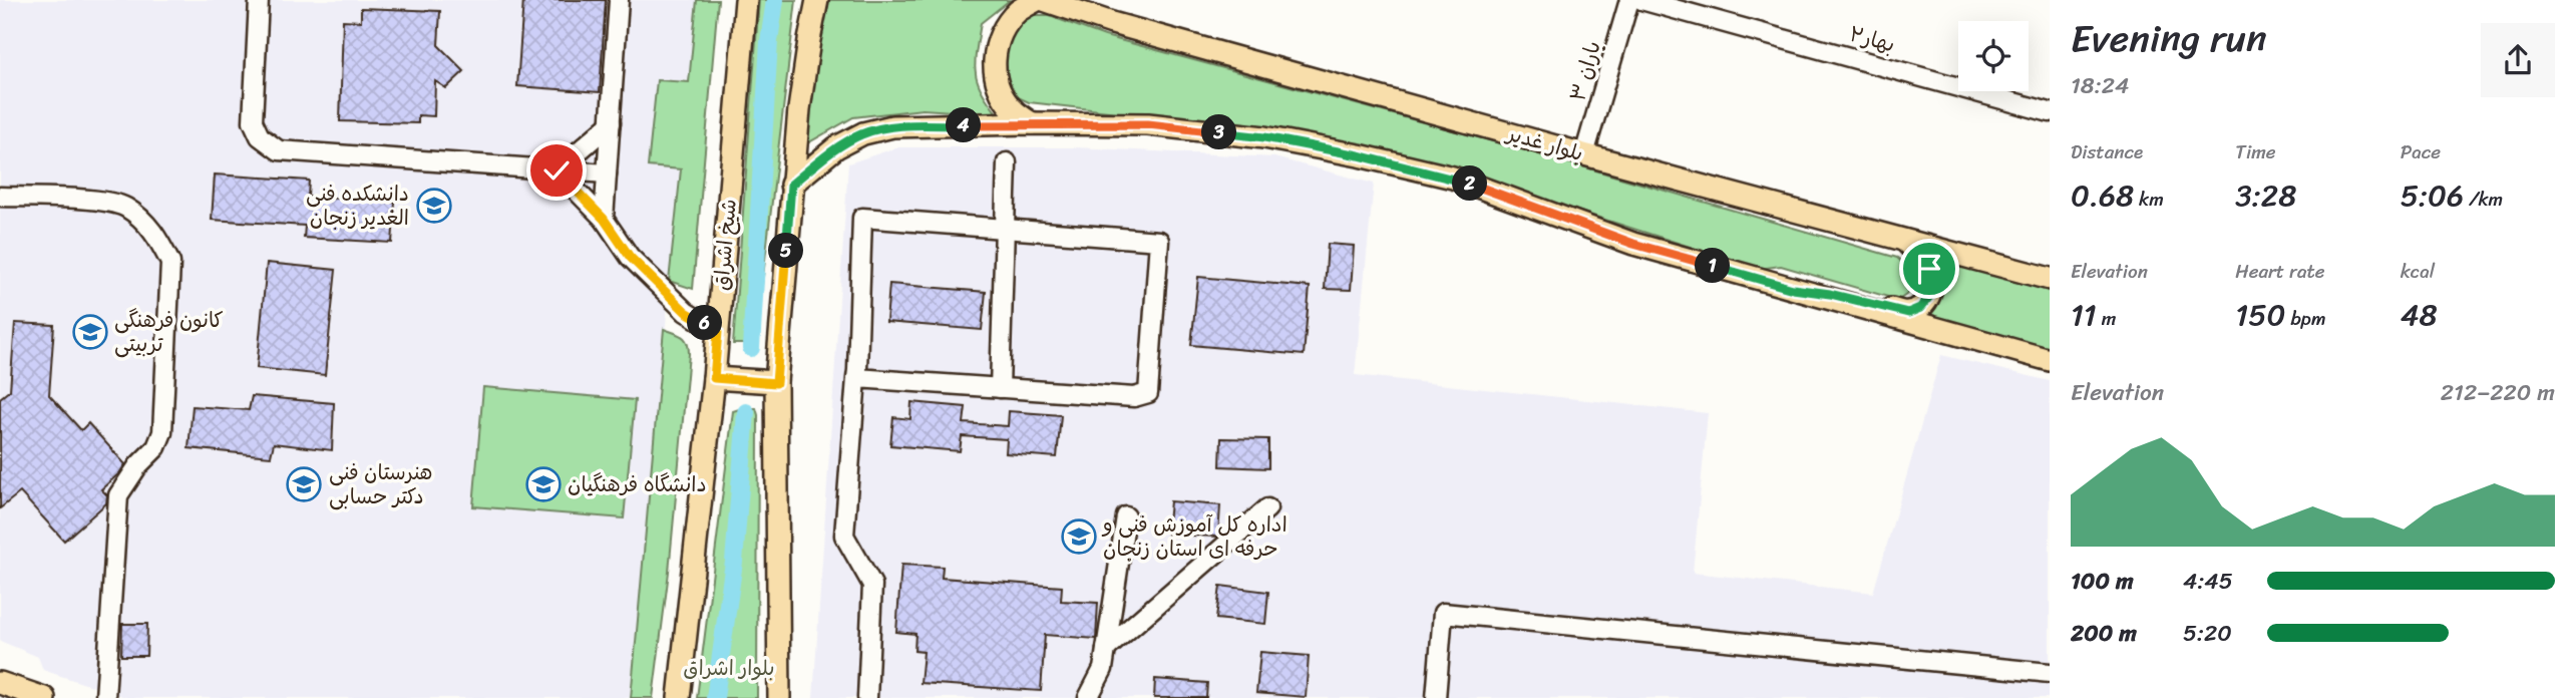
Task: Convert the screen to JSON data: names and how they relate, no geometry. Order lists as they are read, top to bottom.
{
  "streets": {
    "main road": ["بلوار غدیر", "شیخ اشراق"],
    "street": ["بهار۲", "باران ۳"]
  },
  "crossings": [
    ["باران ۳", "بلوار غدیر"]
  ],
  "parks": ["بلوار اشراق"],
  "places": {
    "school or university": [
      "دانشکده فنی الغدیر زنجان",
      "کانون فرهنگی تربیتی",
      "هنرستان فنی دکتر حسابی",
      "دانشگاه فرهنگیان",
      "اداره کل آموزش فنی و حرفه ای استان زنجان"
    ]
  },
  "page": {
    "heading": ["Evening run", "18:24"],
    "pins": [
      "4",
      "3",
      "2",
      "5",
      "1",
      "6"
    ],
    "stats": [
      ["Distance", "0.68 km"],
      ["Time", "3:28"],
      ["Pace", "5:06 /km"],
      ["Elevation", "11 m"],
      ["Heart rate", "150 bpm"],
      ["kcal", "48"]
    ],
    "chart": ["Elevation", "212–220 m"],
    "list": [
      {
        "name": "100 m",
        "note": "4:45"
      },
      {
        "name": "200 m",
        "note": "5:20"
      }
    ]
  }
}
